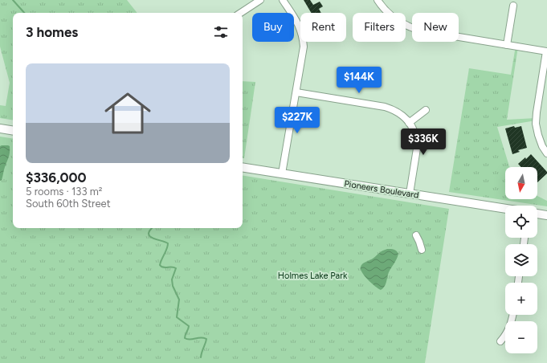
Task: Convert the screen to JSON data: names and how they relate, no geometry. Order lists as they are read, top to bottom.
{
  "streets": {
    "main road": ["Pioneers Boulevard"]
  },
  "parks": ["Holmes Lake Park"],
  "north": "bottom",
  "page": {
    "chip": [
      "Buy",
      "Rent",
      "Filters",
      "New"
    ],
    "heading": "3 homes",
    "list": [
      {
        "name": "$336,000",
        "note": "5 rooms · 133 m² · South 60th Street"
      }
    ],
    "price": ["$144K", "$227K", "$336K"],
    "map_buttons": ["+", "−"]
  }
}
